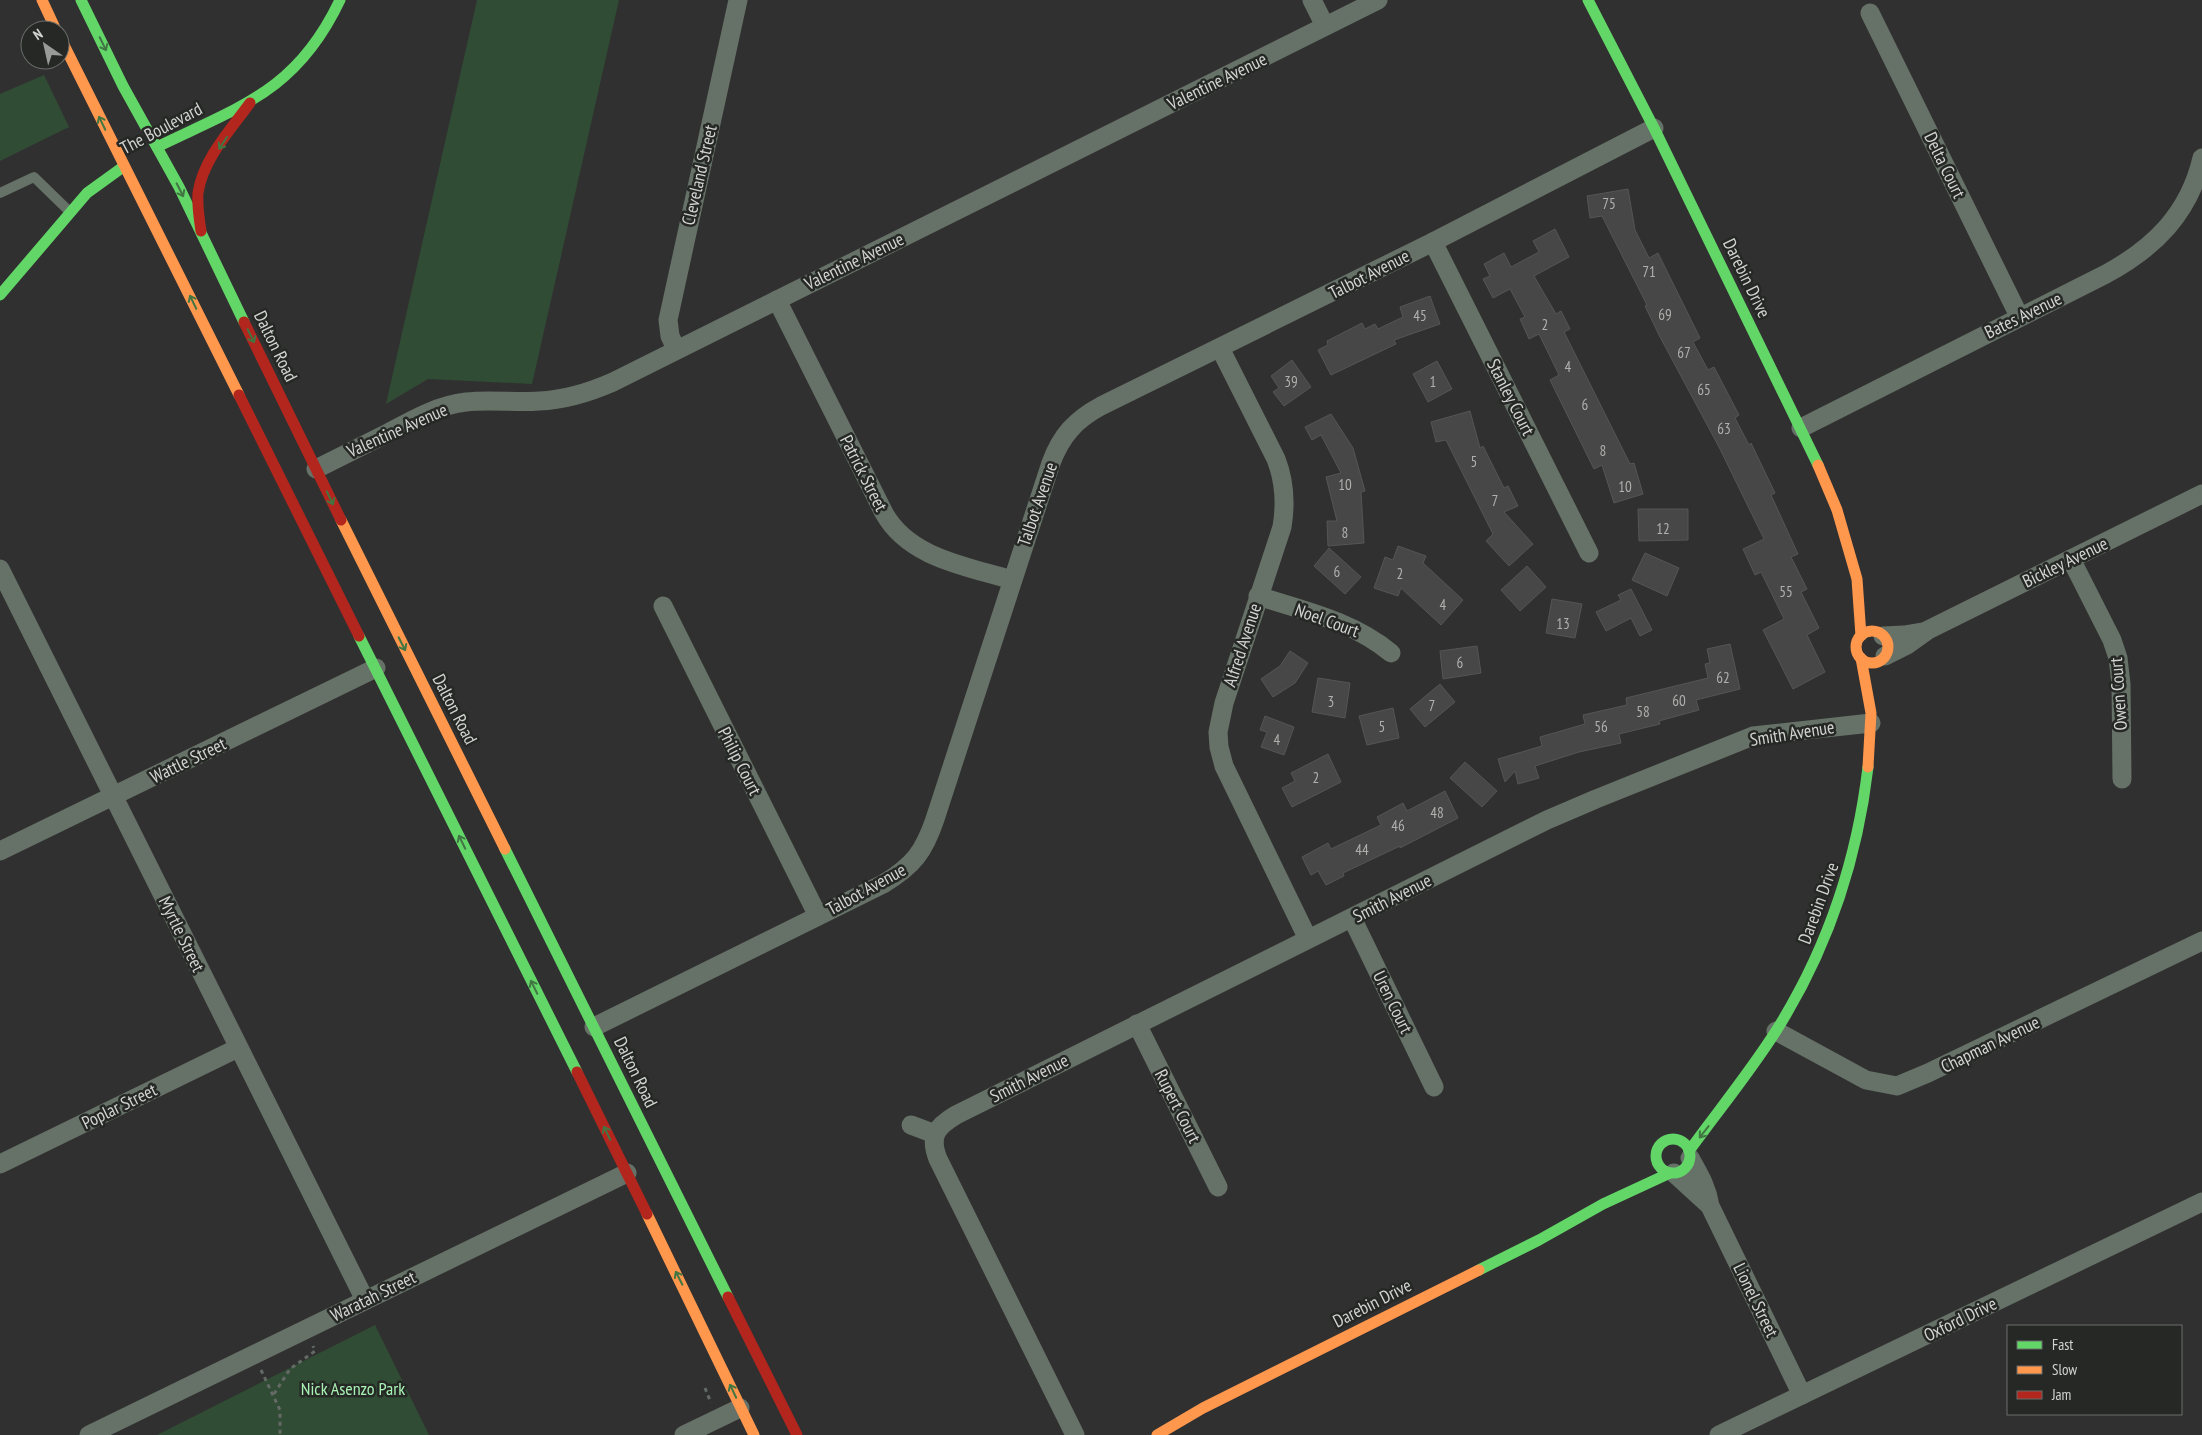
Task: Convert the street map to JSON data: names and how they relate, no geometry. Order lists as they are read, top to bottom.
{
  "streets": {
    "main road": ["The Boulevard", "Darebin Drive", "Dalton Road"],
    "street": [
      "Valentine Avenue",
      "Delta Court",
      "Cleveland Street",
      "Talbot Avenue",
      "Bates Avenue",
      "Stanley Court",
      "Patrick Street",
      "Bickley Avenue",
      "Noel Court",
      "Alfred Avenue",
      "Owen Court",
      "Smith Avenue",
      "Wattle Street",
      "Philip Court",
      "Myrtle Street",
      "Uren Court",
      "Chapman Avenue",
      "Poplar Street",
      "Rupert Court",
      "Waratah Street",
      "Lionel Street",
      "Oxford Drive"
    ]
  },
  "crossings": [
    ["Valentine Avenue", "Cleveland Street"],
    ["Valentine Avenue", "Dalton Road"],
    ["Valentine Avenue", "Patrick Street"],
    ["The Boulevard", "Dalton Road"],
    ["Delta Court", "Bates Avenue"],
    ["Talbot Avenue", "Darebin Drive"],
    ["Talbot Avenue", "Dalton Road"],
    ["Talbot Avenue", "Stanley Court"],
    ["Talbot Avenue", "Patrick Street"],
    ["Talbot Avenue", "Alfred Avenue"],
    ["Talbot Avenue", "Philip Court"],
    ["Darebin Drive", "Bates Avenue"],
    ["Darebin Drive", "Bickley Avenue"],
    ["Darebin Drive", "Smith Avenue"],
    ["Darebin Drive", "Chapman Avenue"],
    ["Darebin Drive", "Lionel Street"],
    ["Bickley Avenue", "Owen Court"],
    ["Noel Court", "Alfred Avenue"],
    ["Alfred Avenue", "Smith Avenue"],
    ["Smith Avenue", "Uren Court"],
    ["Smith Avenue", "Rupert Court"],
    ["Wattle Street", "Myrtle Street"],
    ["Myrtle Street", "Poplar Street"],
    ["Myrtle Street", "Waratah Street"],
    ["Lionel Street", "Oxford Drive"]
  ],
  "parks": ["Nick Asenzo Park"],
  "house_numbers": [
    "75",
    "71",
    "69",
    "45",
    "2",
    "67",
    "4",
    "39",
    "1",
    "65",
    "6",
    "63",
    "8",
    "5",
    "10",
    "10",
    "7",
    "12",
    "8",
    "6",
    "2",
    "55",
    "4",
    "13",
    "6",
    "62",
    "60",
    "3",
    "7",
    "58",
    "5",
    "56",
    "4",
    "2",
    "48",
    "46",
    "44"
  ],
  "legend": ["Fast", "Slow", "Jam"],
  "north": "top left"
}
